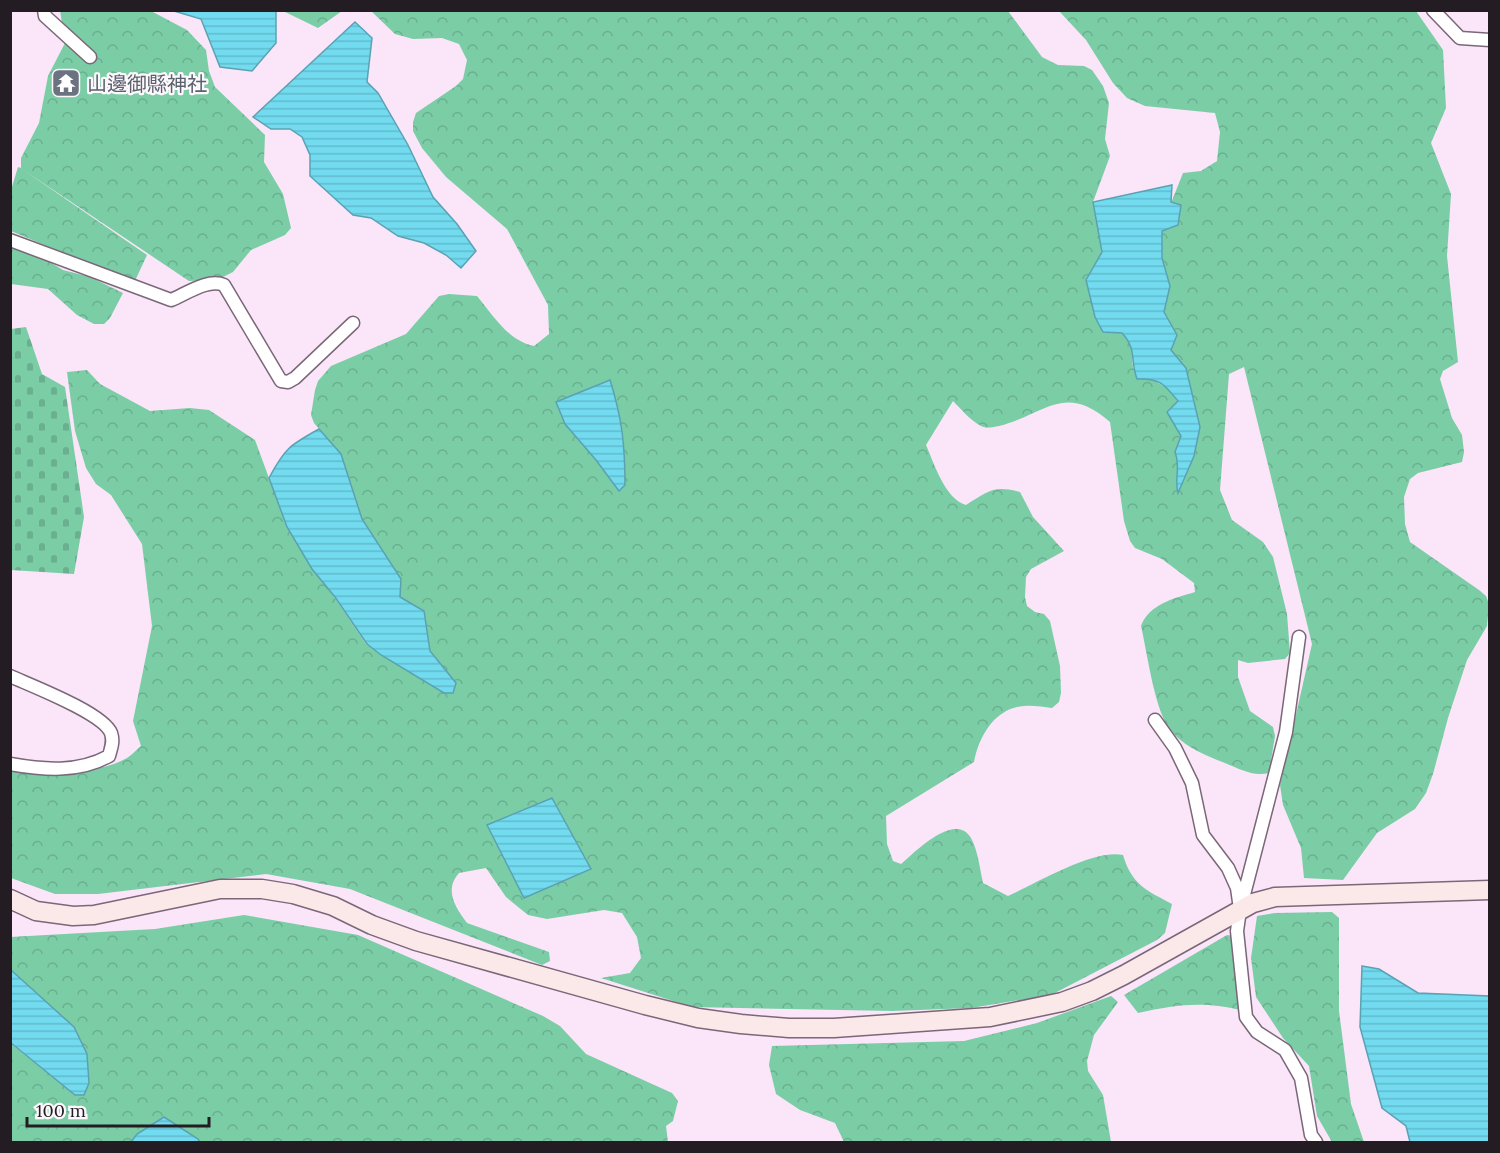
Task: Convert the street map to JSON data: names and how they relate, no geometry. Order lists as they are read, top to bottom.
{
  "places": {
    "temple": ["山邊御縣神社"]
  },
  "scale_bar": "100 m"
}
